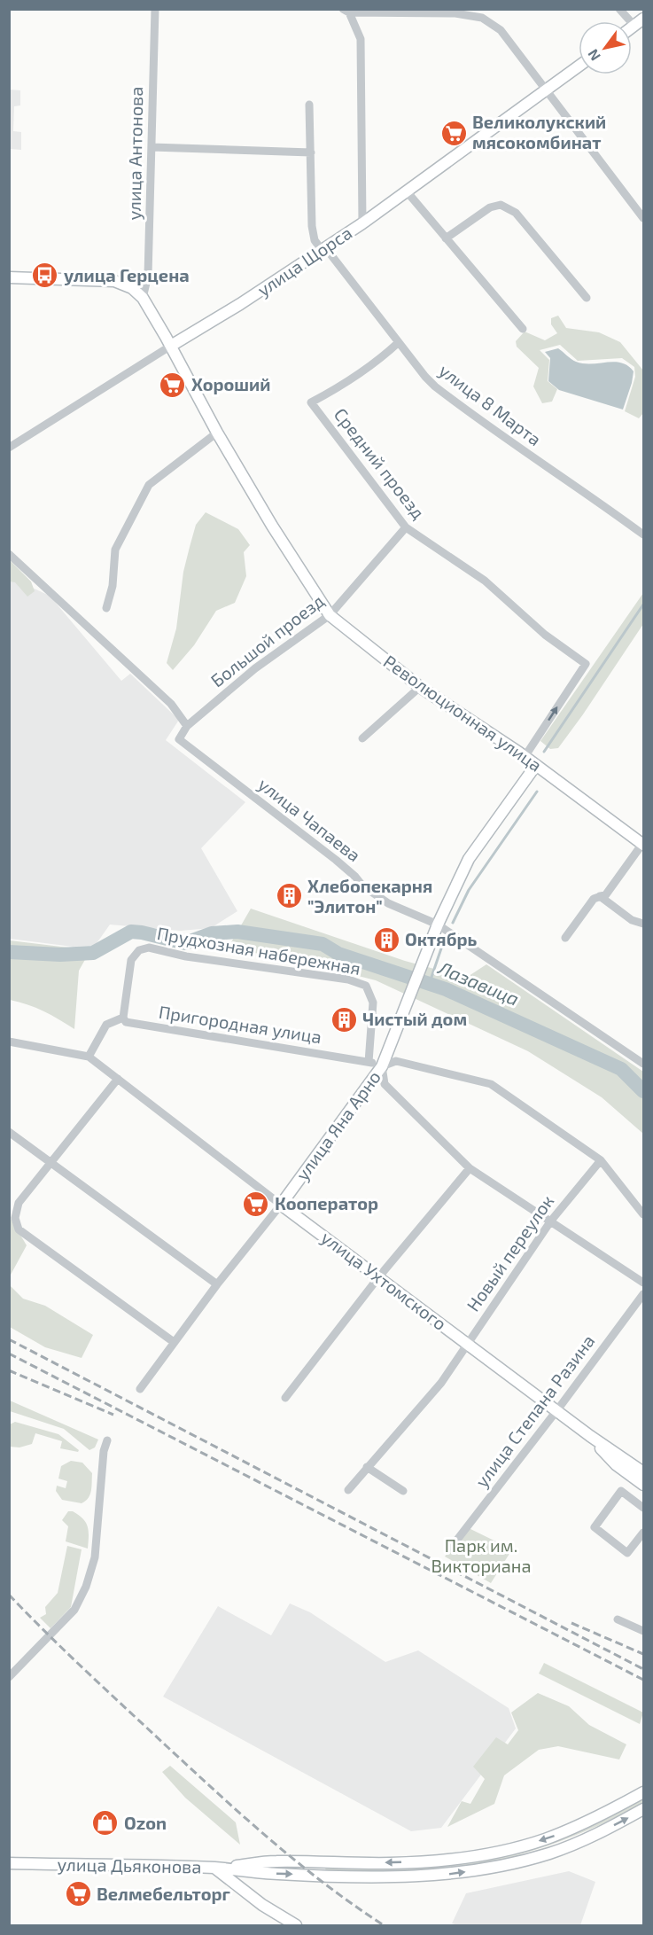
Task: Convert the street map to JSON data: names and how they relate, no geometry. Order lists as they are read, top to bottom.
{
  "streets": {
    "main road": [
      "улица Щорса",
      "Революционная улица",
      "улица Яна Арно",
      "улица Ухтомского",
      "улица Дьяконова"
    ],
    "street": [
      "улица Антонова",
      "улица 8 Марта",
      "Средний проезд",
      "Большой проезд",
      "улица Чапаева",
      "Прудхозная набережная",
      "Пригородная улица",
      "Новый переулок",
      "улица Степана Разина"
    ]
  },
  "crossings": [
    ["улица Щорса", "улица 8 Марта"],
    ["улица Щорса", "Революционная улица"],
    ["улица 8 Марта", "Средний проезд"],
    ["Средний проезд", "Большой проезд"],
    ["Средний проезд", "Революционная улица"],
    ["Большой проезд", "Революционная улица"],
    ["Большой проезд", "улица Чапаева"],
    ["Революционная улица", "улица Яна Арно"],
    ["улица Чапаева", "улица Яна Арно"],
    ["Прудхозная набережная", "Пригородная улица"],
    ["Пригородная улица", "улица Яна Арно"],
    ["улица Яна Арно", "улица Ухтомского"],
    ["Новый переулок", "улица Ухтомского"],
    ["улица Ухтомского", "улица Степана Разина"]
  ],
  "water": ["Лазавица"],
  "parks": ["Парк им. Викториана"],
  "places": {
    "supermarket": [
      "Великолукский мясокомбинат",
      "Хороший",
      "Кооператор",
      "Велмебельторг"
    ],
    "bus stop": ["улица Герцена"],
    "building": ["Хлебопекарня \"Элитон\"", "Октябрь", "Чистый дом"],
    "shop": ["Ozon"]
  },
  "north": "bottom left"
}
